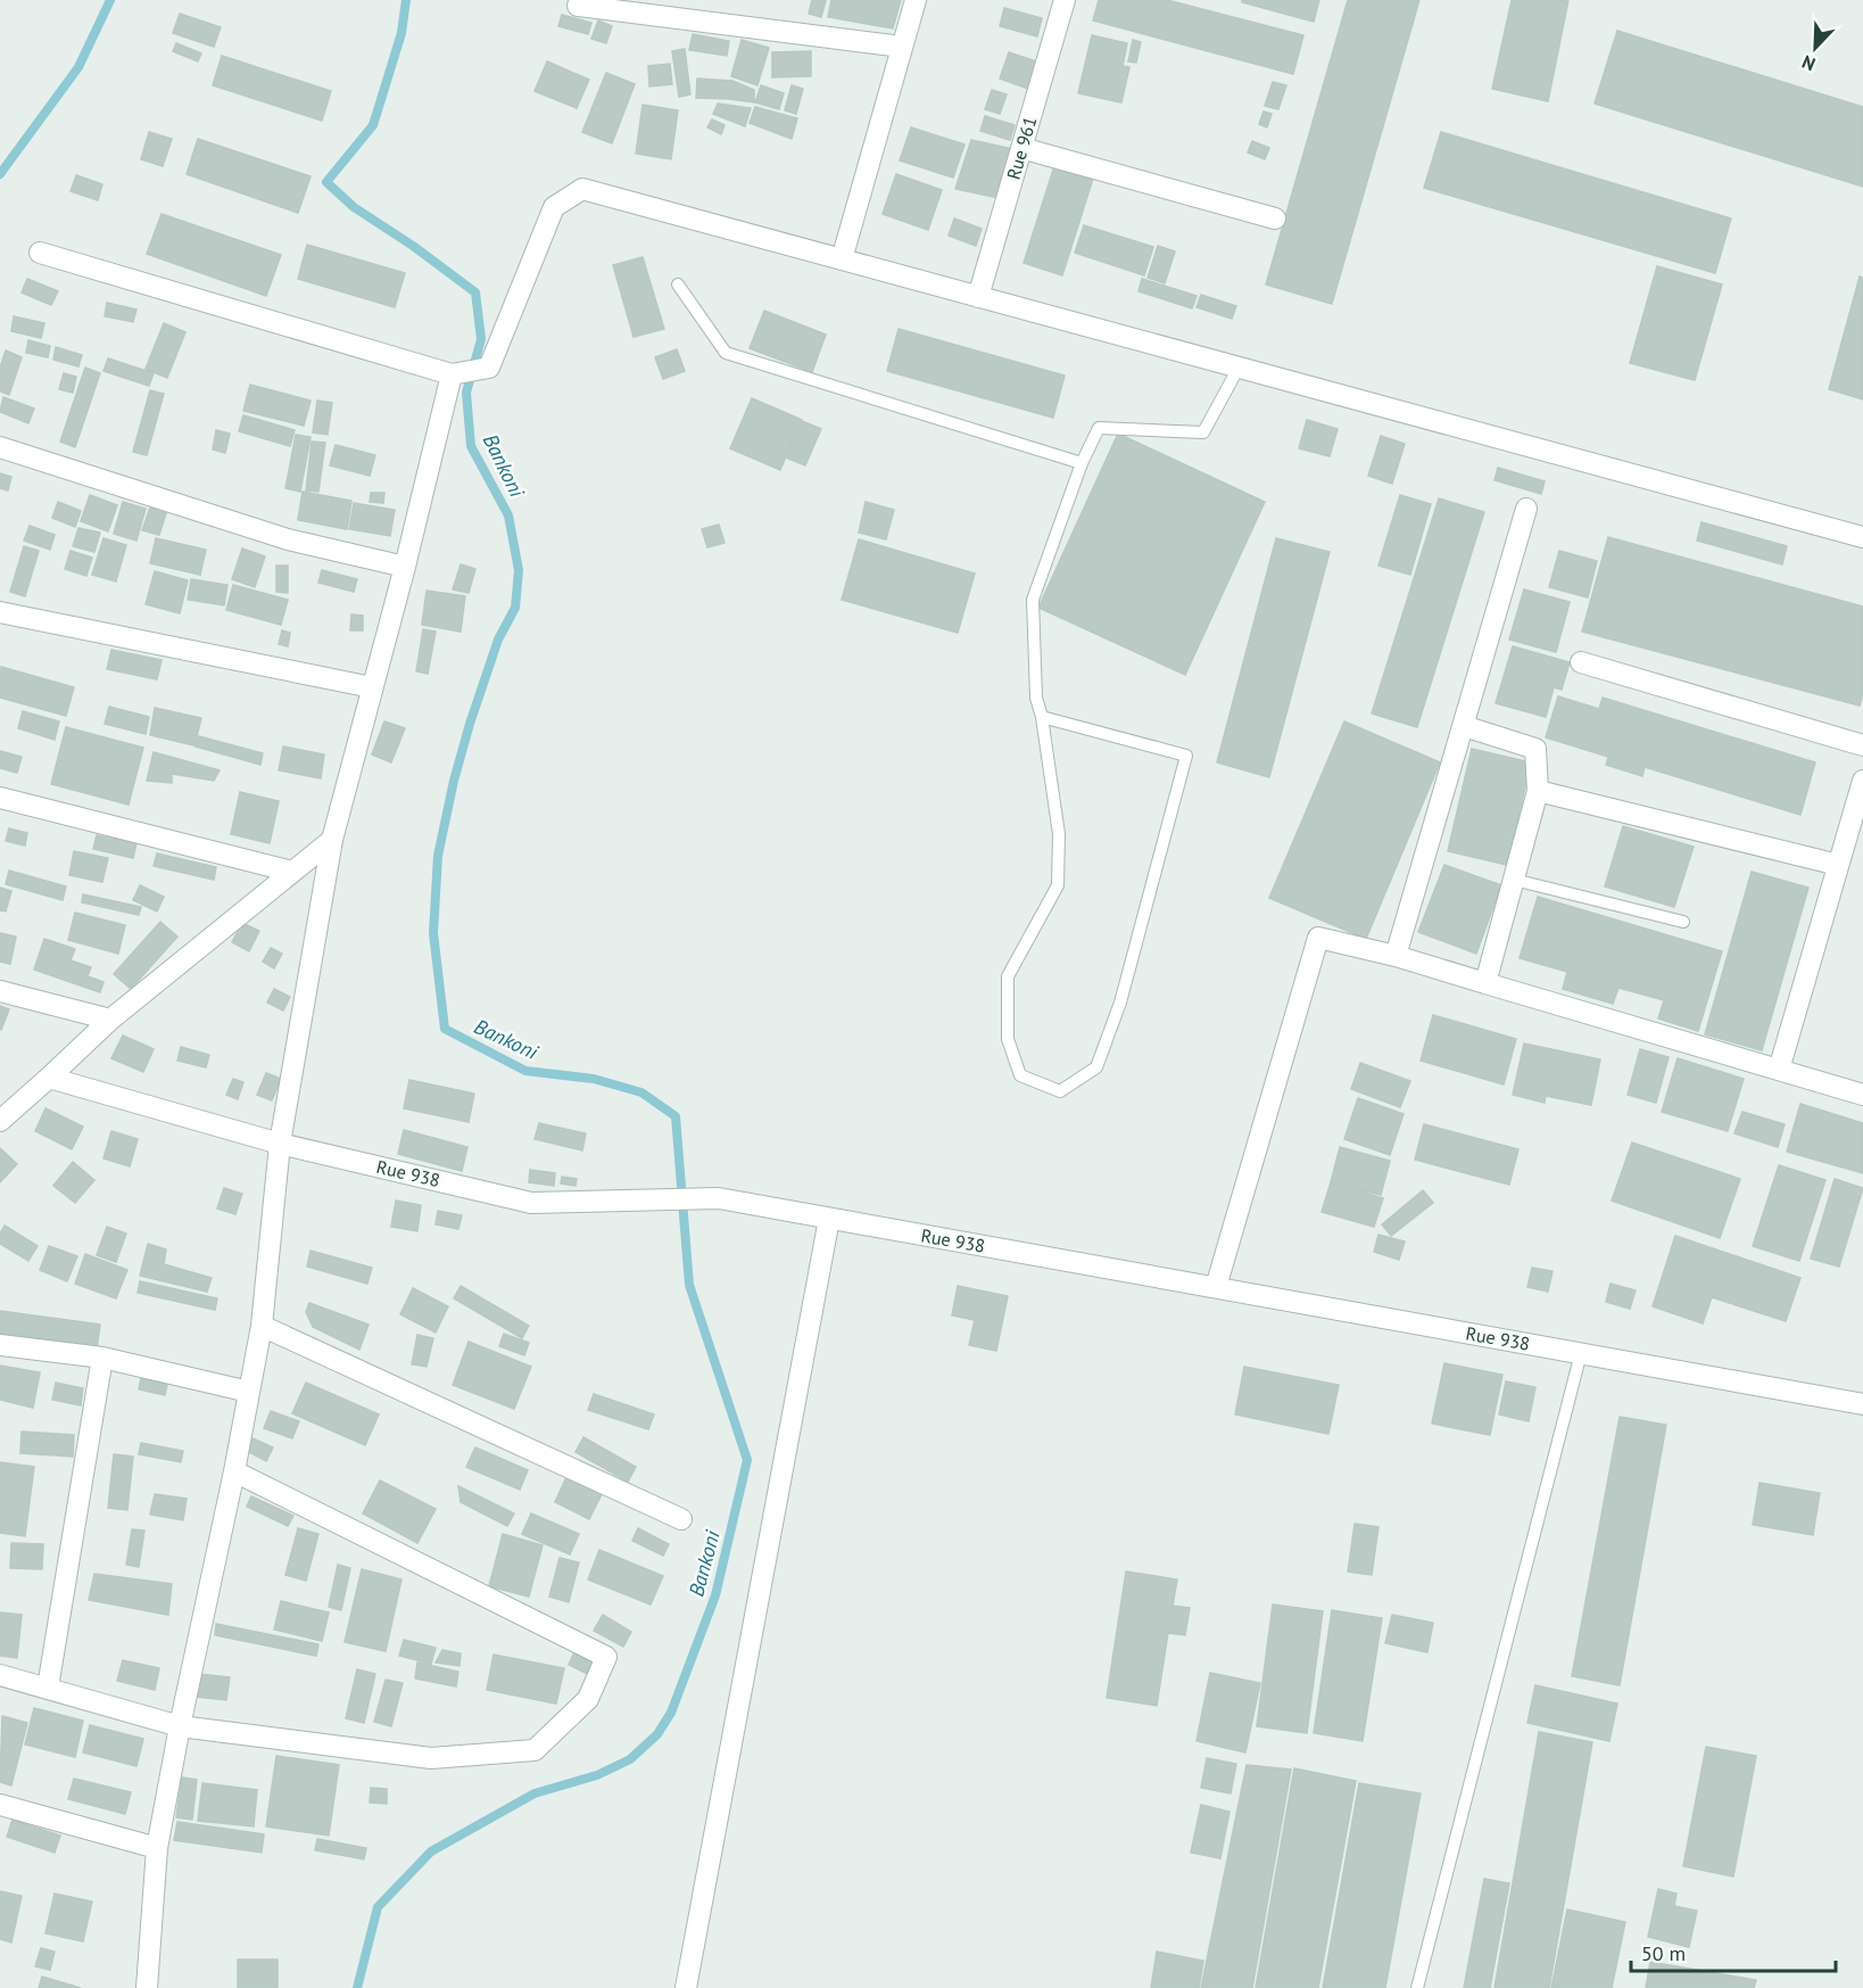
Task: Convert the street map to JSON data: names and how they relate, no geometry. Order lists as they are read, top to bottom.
{
  "streets": {
    "street": ["Rue 961", "Rue 938"]
  },
  "water": ["Bankoni"],
  "scale_bar": "50 m",
  "north": "bottom left"
}
